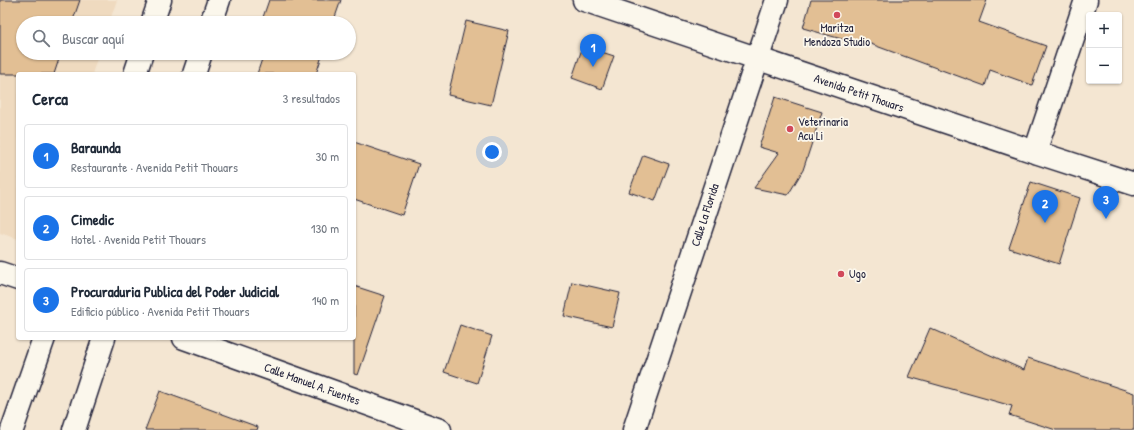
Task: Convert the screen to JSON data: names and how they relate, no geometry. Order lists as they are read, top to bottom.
{
  "streets": {
    "street": ["Avenida Petit Thouars", "Calle La Florida", "Calle Manuel A. Fuentes"]
  },
  "crossings": [
    ["Avenida Petit Thouars", "Calle La Florida"]
  ],
  "places": ["Maritza Mendoza Studio", "Veterinaria Acu Li", "Ugo"],
  "page": {
    "map_buttons": ["+", "−"],
    "search": "Buscar aquí",
    "pins": ["1", "3", "2"],
    "heading": ["Cerca", "3 resultados"],
    "list": [
      {
        "mark": "1",
        "name": "Baraunda",
        "note": "Restaurante · Avenida Petit Thouars",
        "value": "30 m"
      },
      {
        "mark": "2",
        "name": "Cimedic",
        "note": "Hotel · Avenida Petit Thouars",
        "value": "130 m"
      },
      {
        "mark": "3",
        "name": "Procuraduria Publica del Poder Judicial",
        "note": "Edificio público · Avenida Petit Thouars",
        "value": "140 m"
      }
    ]
  }
}
